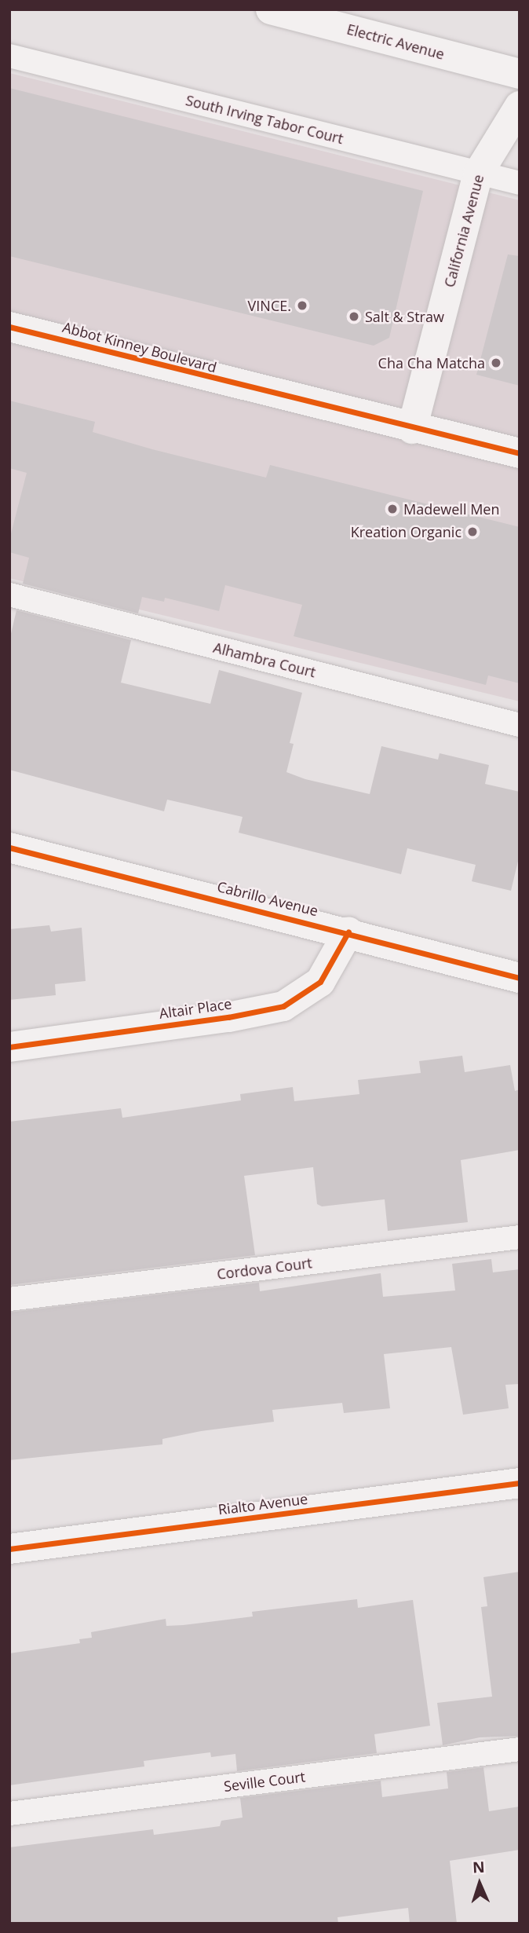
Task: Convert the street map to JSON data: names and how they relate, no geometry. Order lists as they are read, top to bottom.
{
  "streets": {
    "street": [
      "Electric Avenue",
      "California Avenue",
      "Abbot Kinney Boulevard",
      "Cabrillo Avenue",
      "Altair Place",
      "Rialto Avenue"
    ],
    "lane": [
      "South Irving Tabor Court",
      "Alhambra Court",
      "Cordova Court",
      "Seville Court"
    ]
  },
  "crossings": [
    ["South Irving Tabor Court", "California Avenue"],
    ["California Avenue", "Abbot Kinney Boulevard"],
    ["Cabrillo Avenue", "Altair Place"]
  ],
  "places": [
    "VINCE.",
    "Salt & Straw",
    "Cha Cha Matcha",
    "Madewell Men",
    "Kreation Organic"
  ],
  "north": "top"
}
